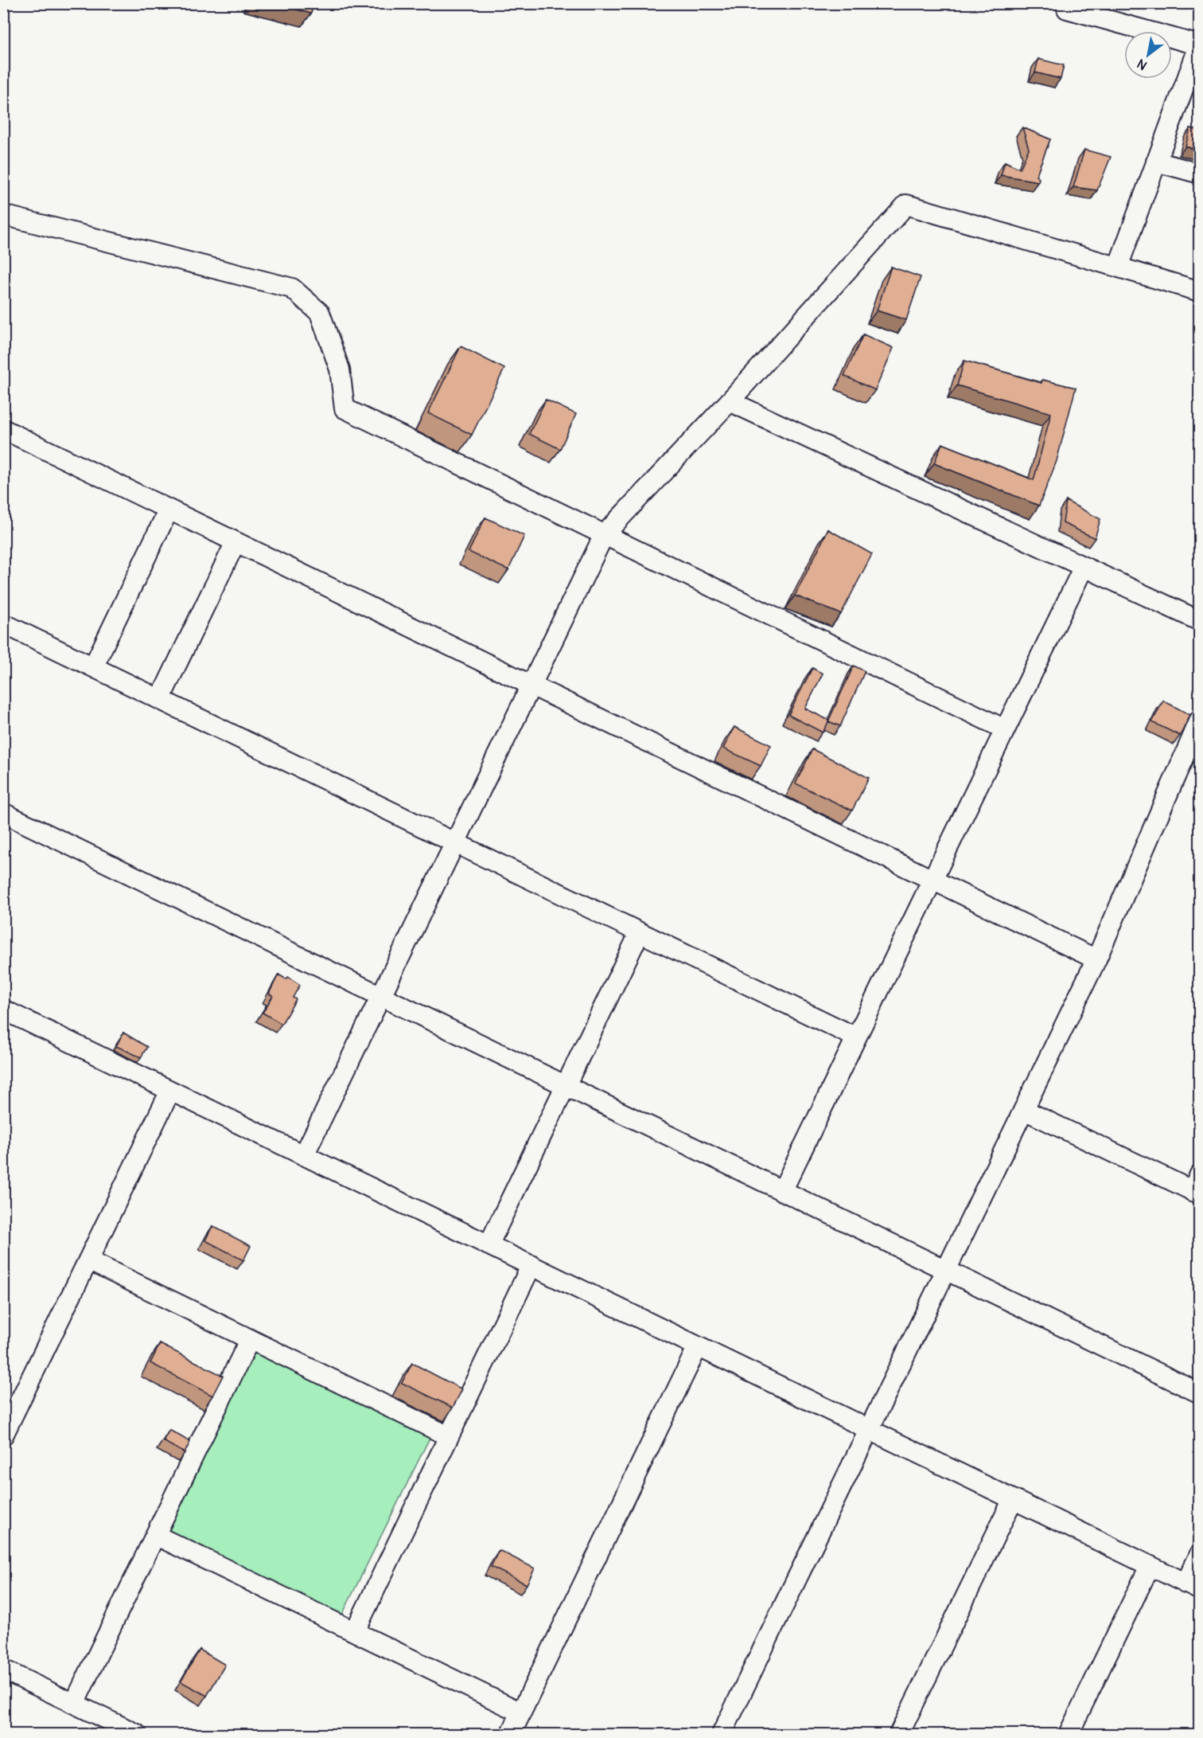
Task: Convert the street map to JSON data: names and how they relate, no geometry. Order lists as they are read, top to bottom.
{
  "north": "bottom left"
}
